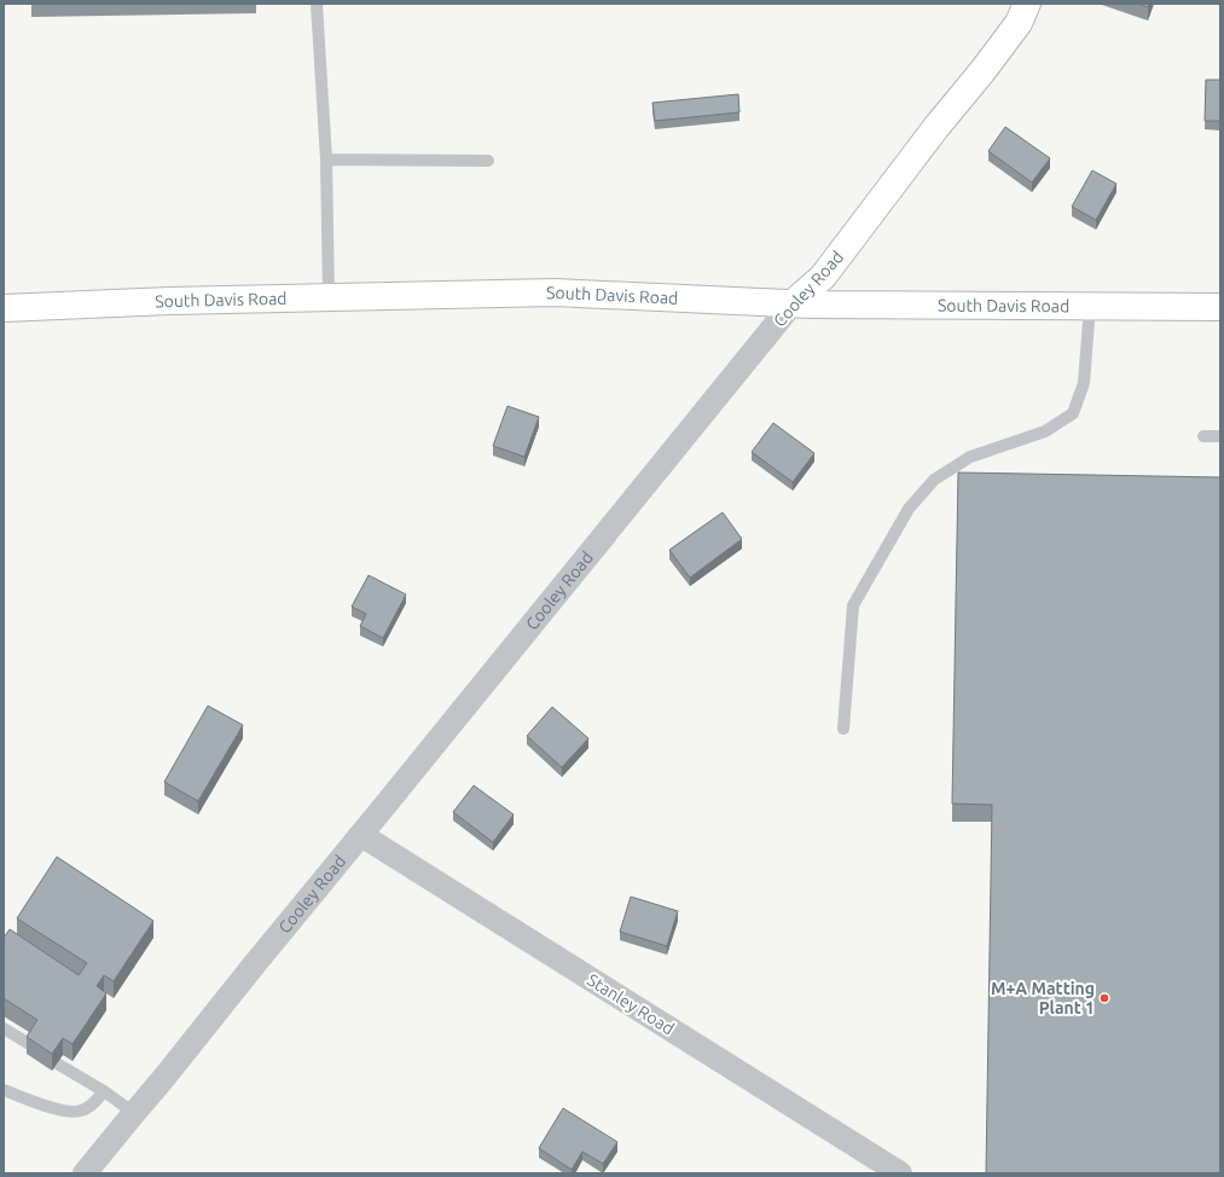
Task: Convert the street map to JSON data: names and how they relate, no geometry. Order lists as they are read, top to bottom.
{
  "streets": {
    "main road": ["Cooley Road", "South Davis Road"],
    "street": ["Stanley Road"]
  },
  "crossings": [
    ["Cooley Road", "South Davis Road"],
    ["Cooley Road", "Stanley Road"]
  ],
  "places": ["M+A Matting Plant 1"]
}
